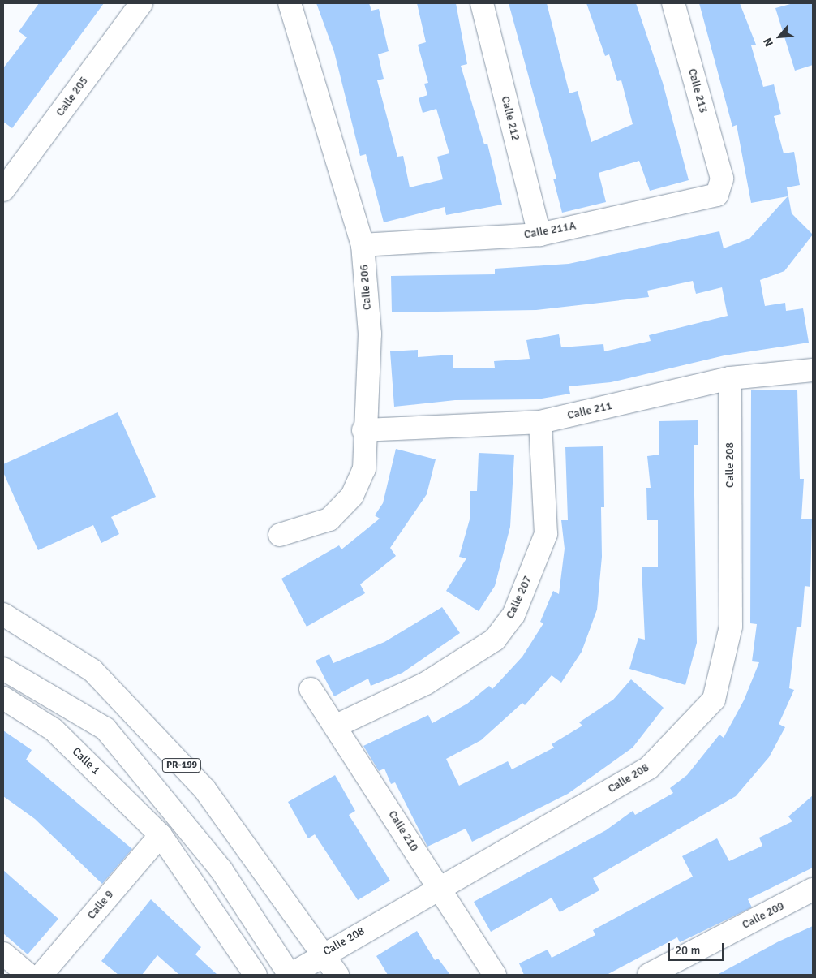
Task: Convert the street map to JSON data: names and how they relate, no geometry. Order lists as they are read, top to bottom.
{
  "streets": {
    "street": [
      "Calle 213",
      "Calle 205",
      "Calle 212",
      "Calle 211A",
      "Calle 206",
      "Calle 211",
      "Calle 208",
      "Calle 207",
      "Calle 1",
      "PR-199",
      "Calle 210",
      "Calle 9",
      "Calle 209"
    ]
  },
  "crossings": [
    ["Calle 213", "Calle 211A"],
    ["Calle 212", "Calle 211A"],
    ["Calle 211A", "Calle 206"],
    ["Calle 206", "Calle 211"],
    ["Calle 211", "Calle 208"],
    ["Calle 211", "Calle 207"],
    ["Calle 208", "PR-199"],
    ["Calle 208", "Calle 210"],
    ["Calle 207", "Calle 210"],
    ["Calle 1", "Calle 9"]
  ],
  "scale_bar": "20 m",
  "north": "bottom left"
}
